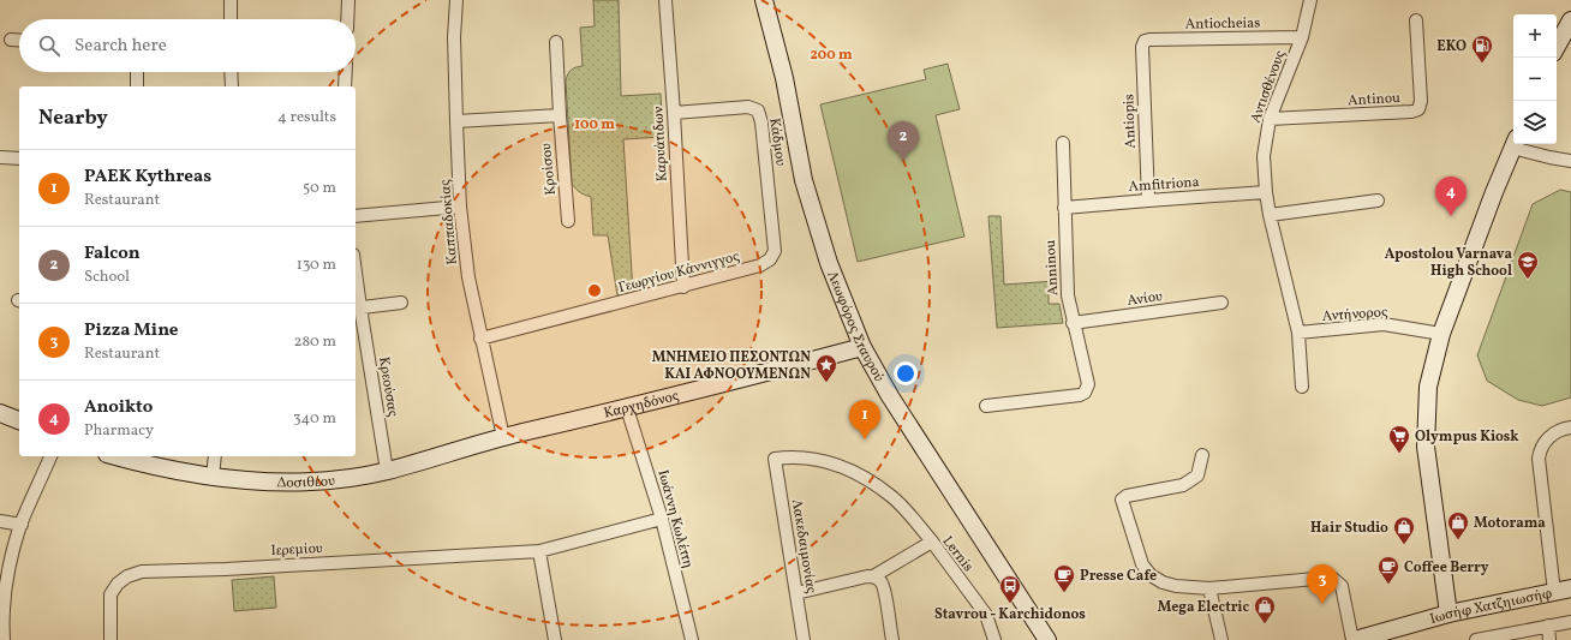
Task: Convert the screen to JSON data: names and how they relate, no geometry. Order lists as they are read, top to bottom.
{
  "streets": {
    "main road": [
      "Λεωφόρος Σταυρού",
      "Καρχηδόνος",
      "Δοσιθέου",
      "Ιωσήφ Χατζηιωσήφ"
    ],
    "street": [
      "Antiocheias",
      "Αντισθένους",
      "Antinou",
      "Antiopis",
      "Κάδμου",
      "Καρυάτιδων",
      "Κροίσου",
      "Amfitriona",
      "Καππαδοκίας",
      "Anninou",
      "Γεωργίου Κάννιγγος",
      "Ανίου",
      "Αντήνορος",
      "Κρεούσας",
      "Ιωάννη Κωλέττη",
      "Λακεδαιμονίας",
      "Ιερεμίου",
      "Lernis"
    ]
  },
  "crossings": [
    ["Antiocheias", "Αντισθένους"],
    ["Antiocheias", "Antiopis"],
    ["Αντισθένους", "Antinou"],
    ["Αντισθένους", "Amfitriona"],
    ["Αντισθένους", "Αντήνορος"],
    ["Antiopis", "Amfitriona"],
    ["Κάδμου", "Καρυάτιδων"],
    ["Κάδμου", "Γεωργίου Κάννιγγος"],
    ["Καρυάτιδων", "Γεωργίου Κάννιγγος"],
    ["Amfitriona", "Anninou"],
    ["Καππαδοκίας", "Γεωργίου Κάννιγγος"],
    ["Καππαδοκίας", "Καρχηδόνος"],
    ["Καππαδοκίας", "Δοσιθέου"],
    ["Anninou", "Ανίου"],
    ["Λεωφόρος Σταυρού", "Καρχηδόνος"],
    ["Κρεούσας", "Δοσιθέου"],
    ["Καρχηδόνος", "Δοσιθέου"],
    ["Καρχηδόνος", "Ιωάννη Κωλέττη"],
    ["Ιωάννη Κωλέττη", "Ιερεμίου"],
    ["Λακεδαιμονίας", "Lernis"]
  ],
  "places": {
    "fuel station": ["EKO"],
    "school or university": ["Apostolou Varnava High School"],
    "place": ["ΜΝΗΜΕΙΟ ΠΕΣΟΝΤΩΝ ΚΑΙ ΑΦΝΟΟΥΜΕΝΩΝ"],
    "supermarket": ["Olympus Kiosk"],
    "shop": ["Motorama", "Hair Studio", "Mega Electric"],
    "cafe": ["Coffee Berry", "Presse Cafe"],
    "bus stop": ["Stavrou - Karchidonos"]
  },
  "page": {
    "map_buttons": ["+", "−"],
    "search": "Search here",
    "heading": ["Nearby", "4 results"],
    "pins": [
      "2",
      "4",
      "1",
      "3"
    ],
    "list": [
      {
        "mark": "1",
        "name": "PAEK Kythreas",
        "note": "Restaurant",
        "value": "50 m"
      },
      {
        "mark": "2",
        "name": "Falcon",
        "note": "School",
        "value": "130 m"
      },
      {
        "mark": "3",
        "name": "Pizza Mine",
        "note": "Restaurant",
        "value": "280 m"
      },
      {
        "mark": "4",
        "name": "Anoikto",
        "note": "Pharmacy",
        "value": "340 m"
      }
    ]
  },
  "rings": ["200 m", "100 m"]
}
